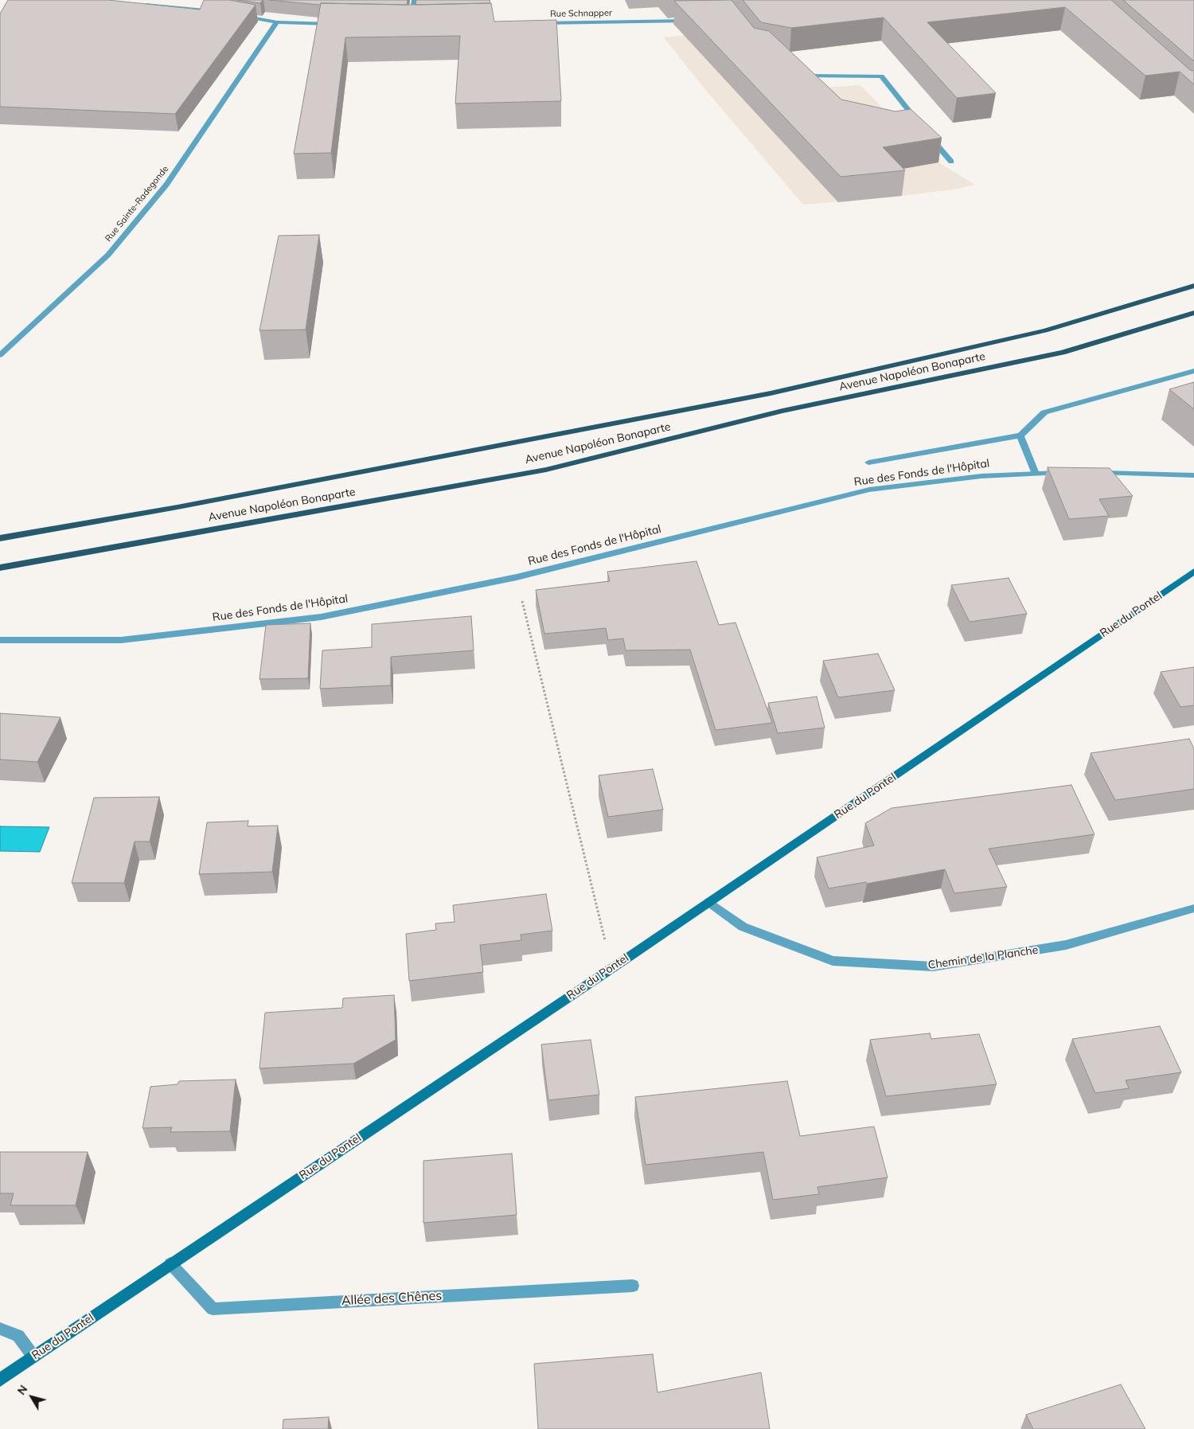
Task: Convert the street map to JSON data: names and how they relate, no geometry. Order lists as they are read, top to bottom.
{
  "streets": {
    "main road": ["Avenue Napoléon Bonaparte", "Rue du Pontel"],
    "street": [
      "Rue Schnapper",
      "Rue Sainte-Radegonde",
      "Rue des Fonds de l'Hôpital",
      "Chemin de la Planche",
      "Allée des Chênes"
    ]
  },
  "crossings": [
    ["Rue du Pontel", "Chemin de la Planche"],
    ["Rue du Pontel", "Allée des Chênes"]
  ],
  "north": "top left"
}
